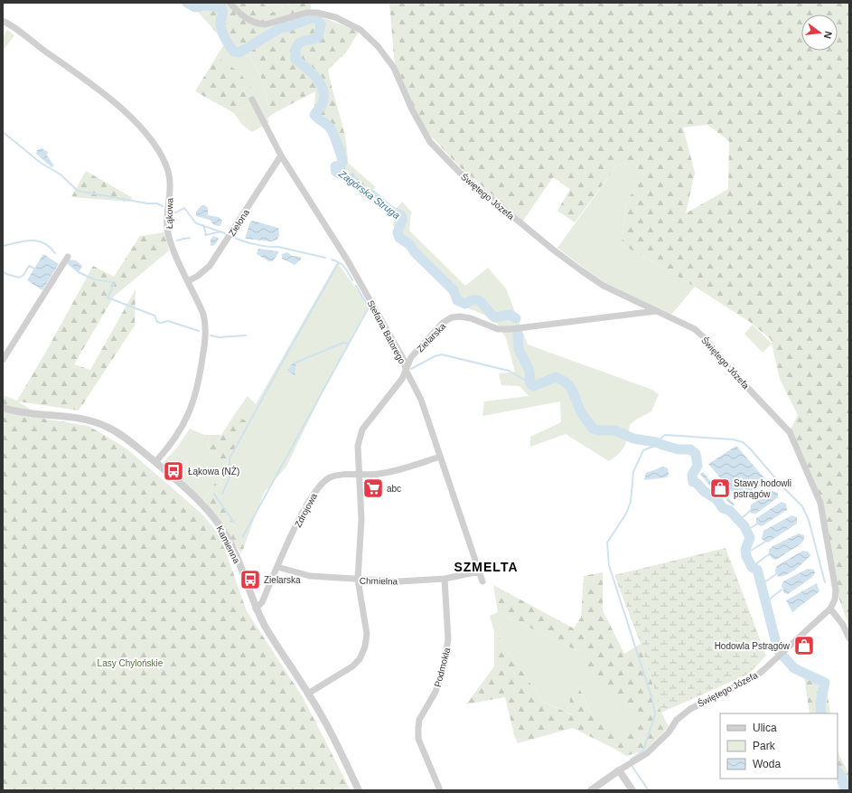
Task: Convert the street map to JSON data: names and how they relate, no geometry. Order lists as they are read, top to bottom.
{
  "streets": {
    "street": [
      "Świętego Józefa",
      "Łąkowa",
      "Zielona",
      "Stefana Batorego",
      "Zielarska",
      "Zdrojowa",
      "Kamienna",
      "Chmielna",
      "Podmokła"
    ]
  },
  "crossings": [
    ["Świętego Józefa", "Zielarska"],
    ["Łąkowa", "Zielona"],
    ["Łąkowa", "Kamienna"],
    ["Zielona", "Stefana Batorego"],
    ["Stefana Batorego", "Zielarska"],
    ["Stefana Batorego", "Zdrojowa"],
    ["Stefana Batorego", "Chmielna"],
    ["Zielarska", "Zdrojowa"],
    ["Zielarska", "Kamienna"],
    ["Zielarska", "Chmielna"],
    ["Zdrojowa", "Kamienna"],
    ["Zdrojowa", "Chmielna"],
    ["Chmielna", "Podmokła"]
  ],
  "districts": ["SZMELTA"],
  "water": ["Zagórska Struga"],
  "parks": ["Lasy Chylońskie"],
  "places": {
    "bus stop": ["Łąkowa (NŻ)", "Zielarska"],
    "supermarket": ["abc"],
    "shop": ["Stawy hodowli pstrągów", "Hodowla Pstrągów"]
  },
  "legend": ["Ulica", "Park", "Woda"],
  "north": "right"
}
